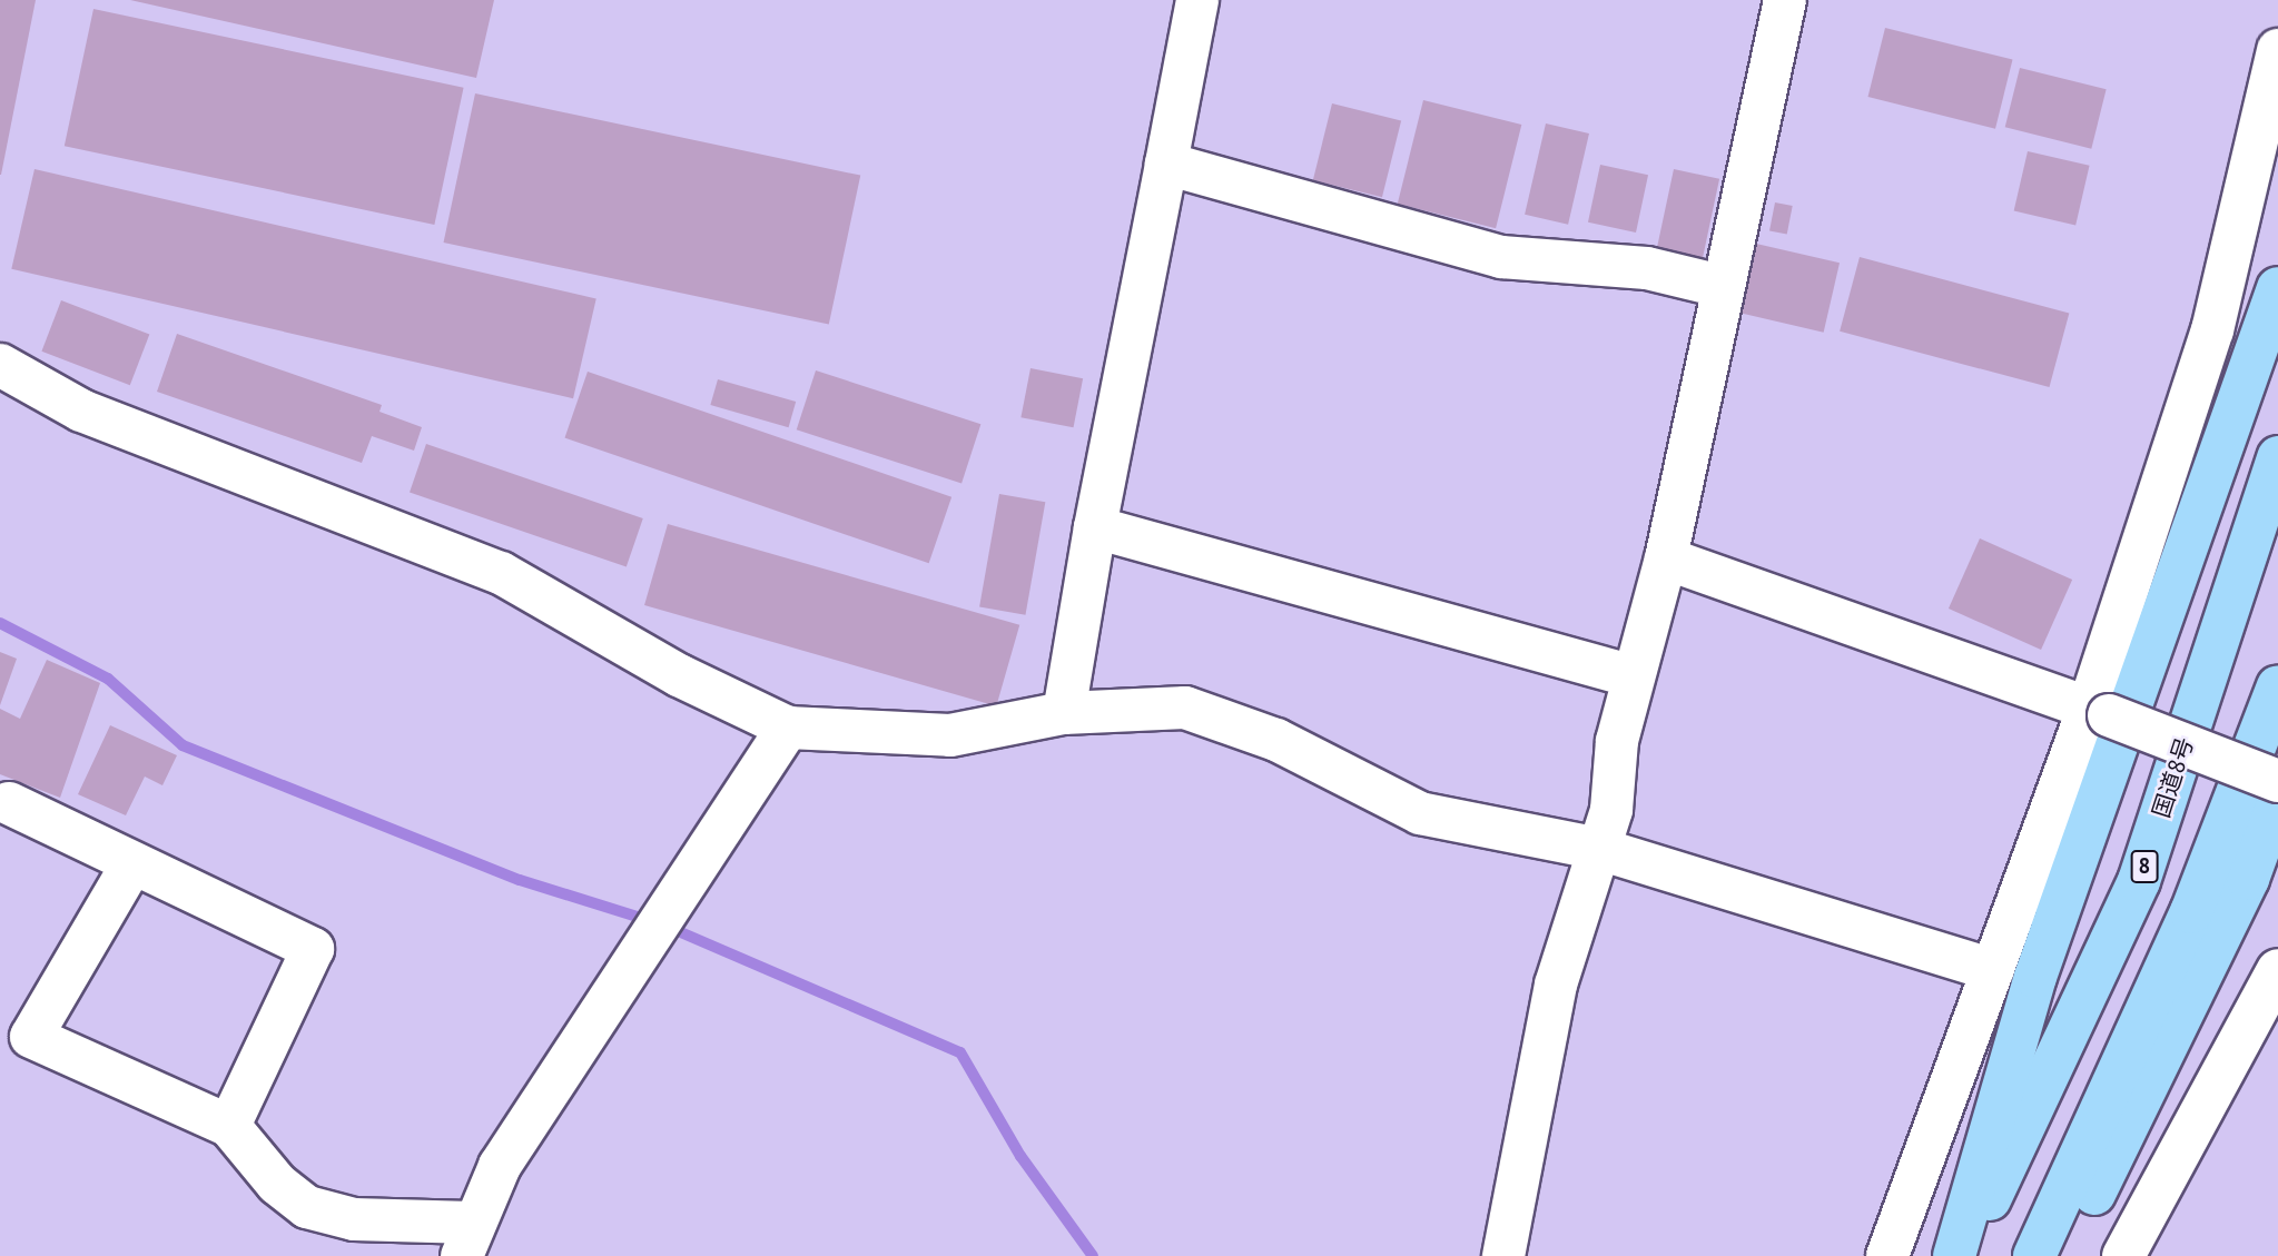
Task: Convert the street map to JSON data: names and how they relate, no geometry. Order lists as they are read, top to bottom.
{
  "streets": {
    "highway": ["国道8号", "8"]
  }
}
